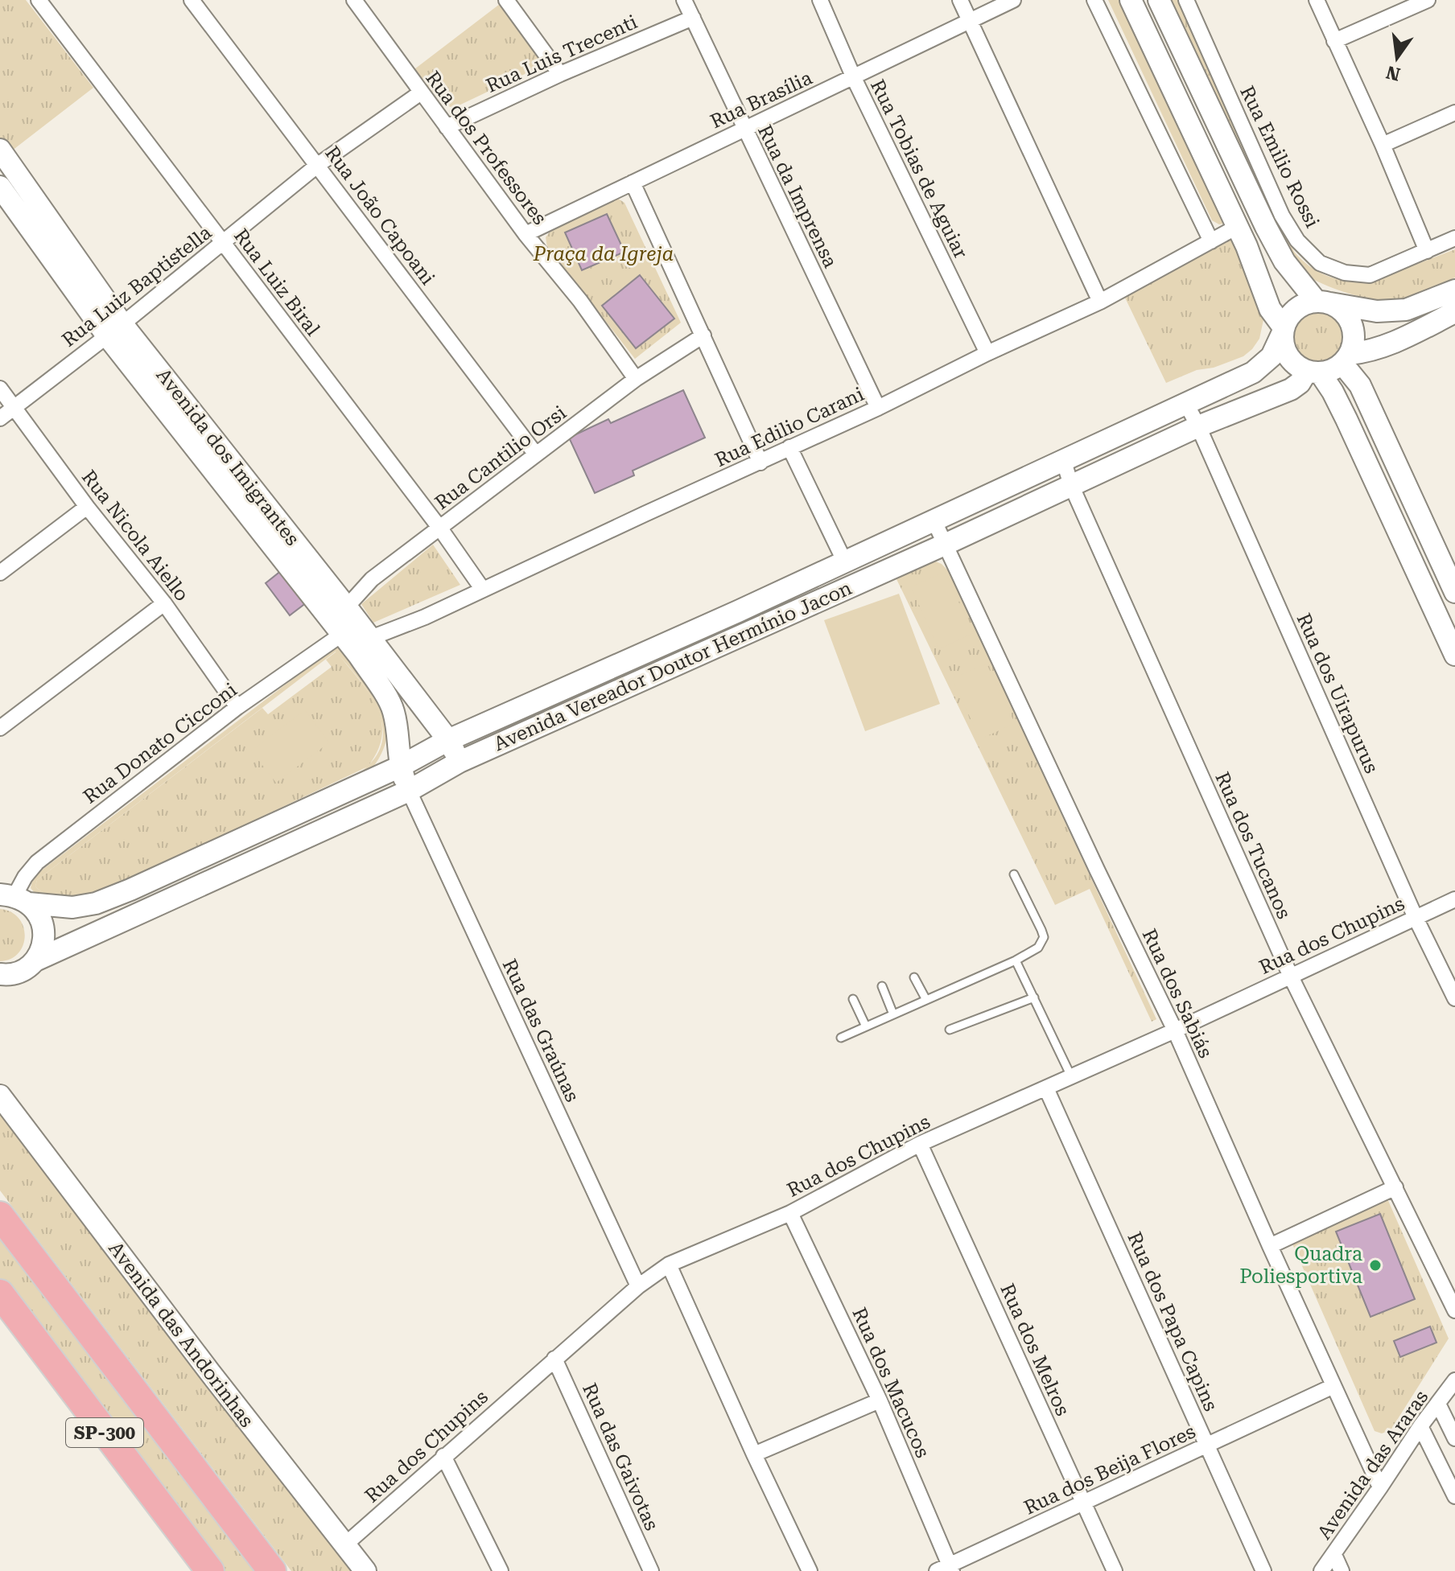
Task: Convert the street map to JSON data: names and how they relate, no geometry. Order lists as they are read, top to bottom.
{
  "streets": {
    "highway": ["SP-300"],
    "street": [
      "Rua Luis Trecenti",
      "Rua Brasília",
      "Rua dos Professores",
      "Rua Emilio Rossi",
      "Rua Tobias de Aguiar",
      "Rua da Imprensa",
      "Rua João Capoani",
      "Rua Luiz Biral",
      "Rua Luiz Baptistella",
      "Rua Edilio Carani",
      "Avenida dos Imigrantes",
      "Rua Cantilio Orsi",
      "Rua Nicola Aiello",
      "Avenida Vereador Doutor Hermínio Jacon",
      "Rua dos Uirapurus",
      "Rua Donato Cicconi",
      "Rua dos Tucanos",
      "Rua dos Chupins",
      "Rua dos Sabiás",
      "Rua das Graúnas",
      "Rua dos Papa Capins",
      "Avenida das Andorinhas",
      "Rua dos Melros",
      "Rua dos Macucos",
      "Rua das Gaivotas",
      "Avenida das Araras",
      "Rua dos Beija Flores"
    ]
  },
  "crossings": [
    ["Rua Luis Trecenti", "Rua dos Professores"],
    ["Rua Luis Trecenti", "Rua da Imprensa"],
    ["Rua Brasília", "Rua dos Professores"],
    ["Rua Brasília", "Rua Tobias de Aguiar"],
    ["Rua Brasília", "Rua da Imprensa"],
    ["Rua dos Professores", "Rua Luiz Baptistella"],
    ["Rua dos Professores", "Rua Cantilio Orsi"],
    ["Rua Tobias de Aguiar", "Rua Edilio Carani"],
    ["Rua da Imprensa", "Rua Edilio Carani"],
    ["Rua João Capoani", "Rua Luiz Baptistella"],
    ["Rua João Capoani", "Rua Cantilio Orsi"],
    ["Rua Luiz Biral", "Rua Luiz Baptistella"],
    ["Rua Luiz Biral", "Rua Edilio Carani"],
    ["Rua Luiz Biral", "Rua Cantilio Orsi"],
    ["Rua Luiz Baptistella", "Avenida dos Imigrantes"],
    ["Rua Luiz Baptistella", "Rua Nicola Aiello"],
    ["Rua Edilio Carani", "Avenida dos Imigrantes"],
    ["Rua Edilio Carani", "Rua Cantilio Orsi"],
    ["Rua Edilio Carani", "Rua Donato Cicconi"],
    ["Avenida dos Imigrantes", "Rua Cantilio Orsi"],
    ["Avenida dos Imigrantes", "Avenida Vereador Doutor Hermínio Jacon"],
    ["Avenida dos Imigrantes", "Rua Donato Cicconi"],
    ["Avenida dos Imigrantes", "Rua das Graúnas"],
    ["Rua Cantilio Orsi", "Rua Donato Cicconi"],
    ["Rua Nicola Aiello", "Rua Donato Cicconi"],
    ["Avenida Vereador Doutor Hermínio Jacon", "Rua dos Uirapurus"],
    ["Avenida Vereador Doutor Hermínio Jacon", "Rua Donato Cicconi"],
    ["Avenida Vereador Doutor Hermínio Jacon", "Rua dos Tucanos"],
    ["Avenida Vereador Doutor Hermínio Jacon", "Rua dos Sabiás"],
    ["Avenida Vereador Doutor Hermínio Jacon", "Rua das Graúnas"],
    ["Rua dos Uirapurus", "Rua dos Chupins"],
    ["Rua dos Tucanos", "Rua dos Chupins"],
    ["Rua dos Chupins", "Rua dos Sabiás"],
    ["Rua dos Chupins", "Rua das Graúnas"],
    ["Rua dos Chupins", "Rua dos Papa Capins"],
    ["Rua dos Chupins", "Avenida das Andorinhas"],
    ["Rua dos Chupins", "Rua dos Melros"],
    ["Rua dos Chupins", "Rua dos Macucos"],
    ["Rua dos Chupins", "Rua das Gaivotas"],
    ["Rua dos Sabiás", "Avenida das Araras"],
    ["Rua dos Sabiás", "Rua dos Beija Flores"],
    ["Rua dos Papa Capins", "Rua dos Beija Flores"],
    ["Rua dos Melros", "Rua dos Beija Flores"],
    ["Rua dos Macucos", "Rua dos Beija Flores"]
  ],
  "parks": ["Praça da Igreja"],
  "places": ["Quadra Poliesportiva"],
  "north": "bottom"
}
